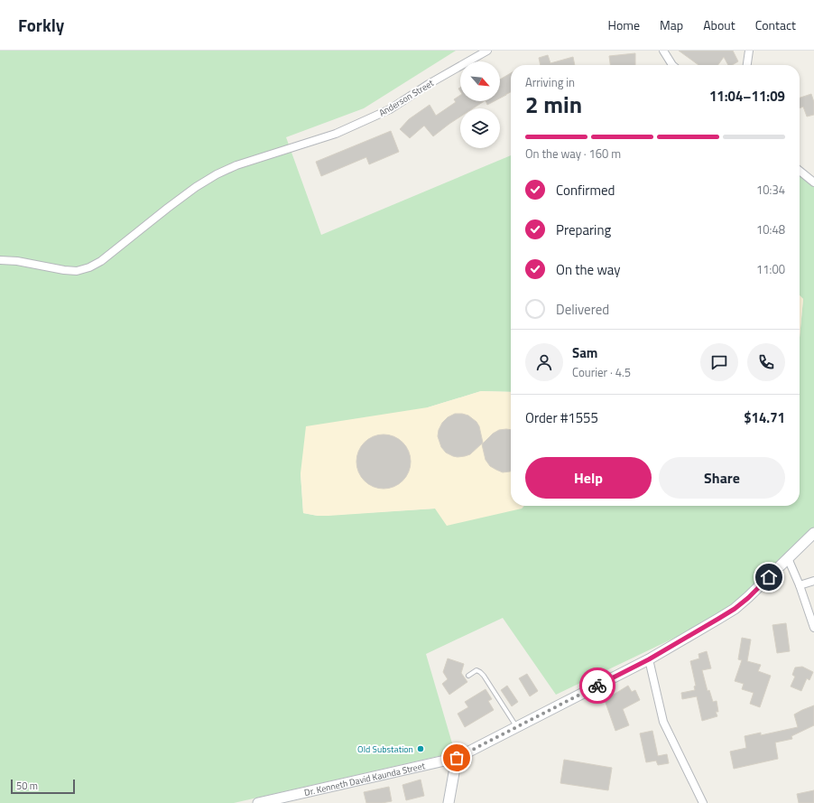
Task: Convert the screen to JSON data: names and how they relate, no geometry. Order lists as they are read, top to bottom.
{
  "streets": {
    "street": ["Anderson Street", "Dr. Kenneth David Kaunda Street"]
  },
  "places": ["Old Substation"],
  "scale_bar": "50 m",
  "north": "bottom right",
  "page": {
    "header": "Forkly",
    "nav": [
      "Home",
      "Map",
      "About",
      "Contact"
    ],
    "heading": ["2 min", "Arriving in", "11:04–11:09"],
    "panel": [
      "Sam",
      "Courier · 4.5",
      "Order #1555",
      "$14.71"
    ],
    "bar": "On the way · 160 m",
    "list": [
      ["Confirmed", "10:34"],
      ["Preparing", "10:48"],
      ["On the way", "11:00"],
      "Delivered"
    ],
    "buttons": ["Help", "Share"],
    "scale": "50 m"
  }
}
